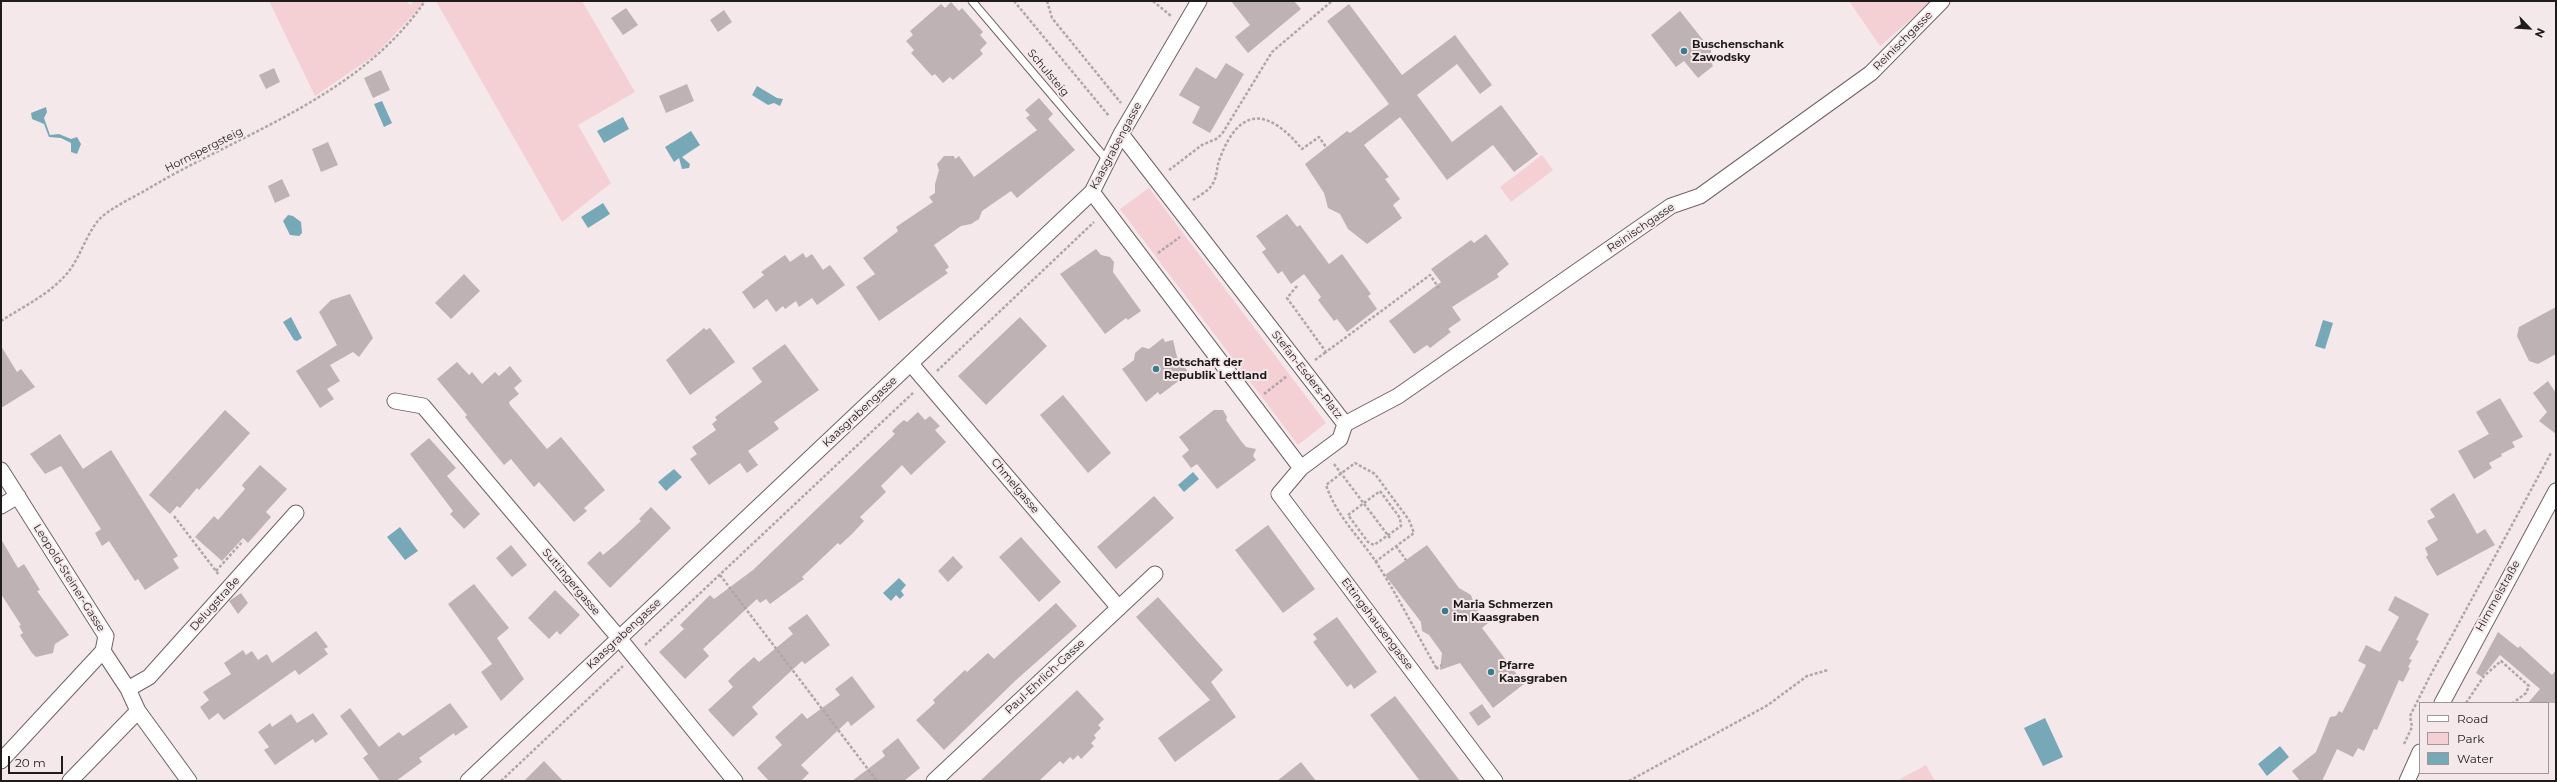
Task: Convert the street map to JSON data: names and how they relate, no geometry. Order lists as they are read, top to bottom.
{
  "streets": {
    "street": [
      "Reinischgasse",
      "Kaasgrabengasse",
      "Stefan-Esders-Platz",
      "Chmelgasse",
      "Leopold-Steiner-Gasse",
      "Suttingergasse",
      "Himmelstraße",
      "Delugstraße",
      "Ettingshausengasse",
      "Paul-Ehrlich-Gasse"
    ],
    "lane": ["Schulsteig"],
    "path": ["Hornspergsteig"]
  },
  "crossings": [
    ["Reinischgasse", "Stefan-Esders-Platz"],
    ["Schulsteig", "Kaasgrabengasse"],
    ["Kaasgrabengasse", "Stefan-Esders-Platz"],
    ["Kaasgrabengasse", "Chmelgasse"],
    ["Kaasgrabengasse", "Suttingergasse"],
    ["Stefan-Esders-Platz", "Ettingshausengasse"],
    ["Chmelgasse", "Paul-Ehrlich-Gasse"]
  ],
  "places": [
    "Buschenschank Zawodsky",
    "Botschaft der Republik Lettland",
    "Maria Schmerzen im Kaasgraben",
    "Pfarre Kaasgraben"
  ],
  "legend": ["Road", "Park", "Water"],
  "scale_bar": "20 m",
  "north": "bottom right"
}
